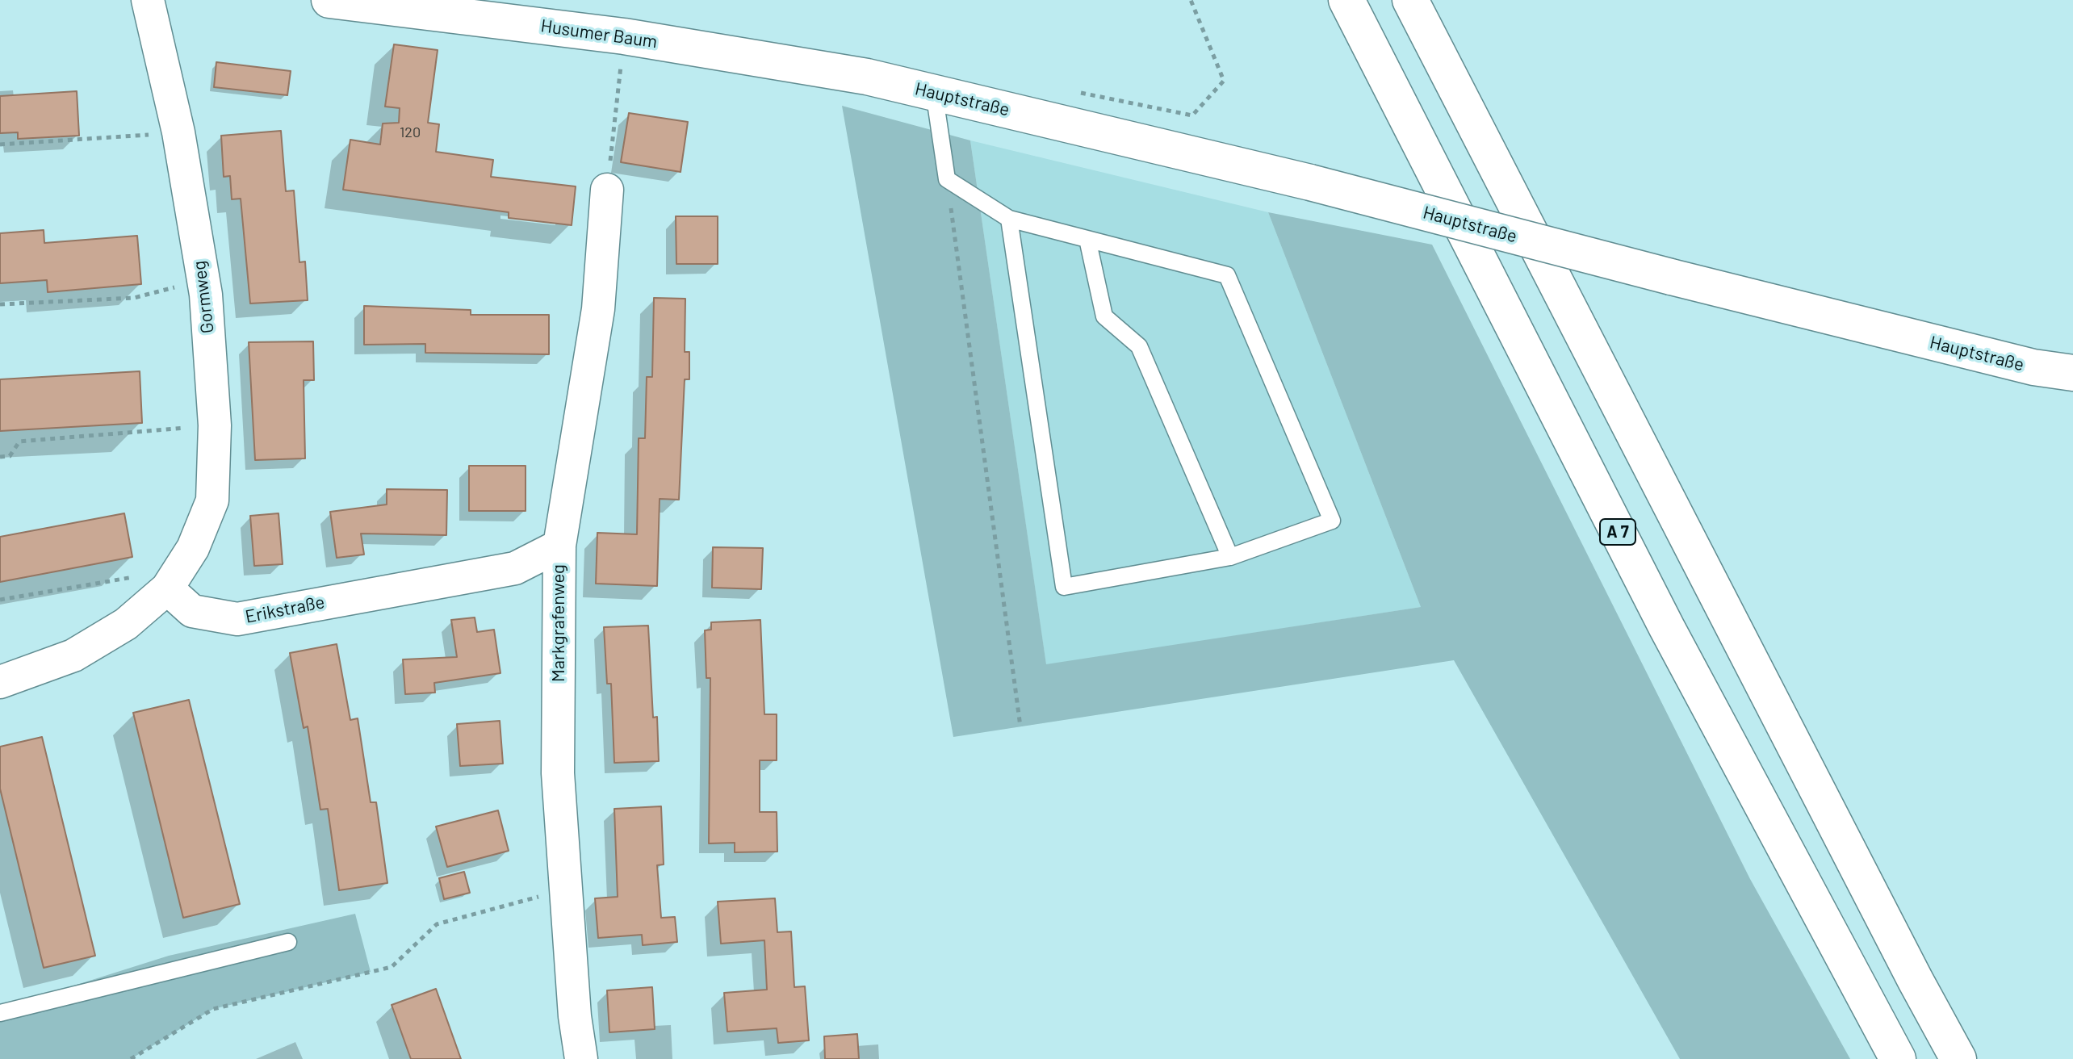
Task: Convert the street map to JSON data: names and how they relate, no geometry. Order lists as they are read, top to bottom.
{
  "streets": {
    "main road": ["Husumer Baum", "Hauptstraße", "A 7"],
    "street": ["Gormweg", "Erikstraße", "Markgrafenweg"]
  },
  "crossings": [
    ["Husumer Baum", "Hauptstraße"],
    ["Gormweg", "Erikstraße"],
    ["Erikstraße", "Markgrafenweg"]
  ],
  "house_numbers": ["120"]
}
